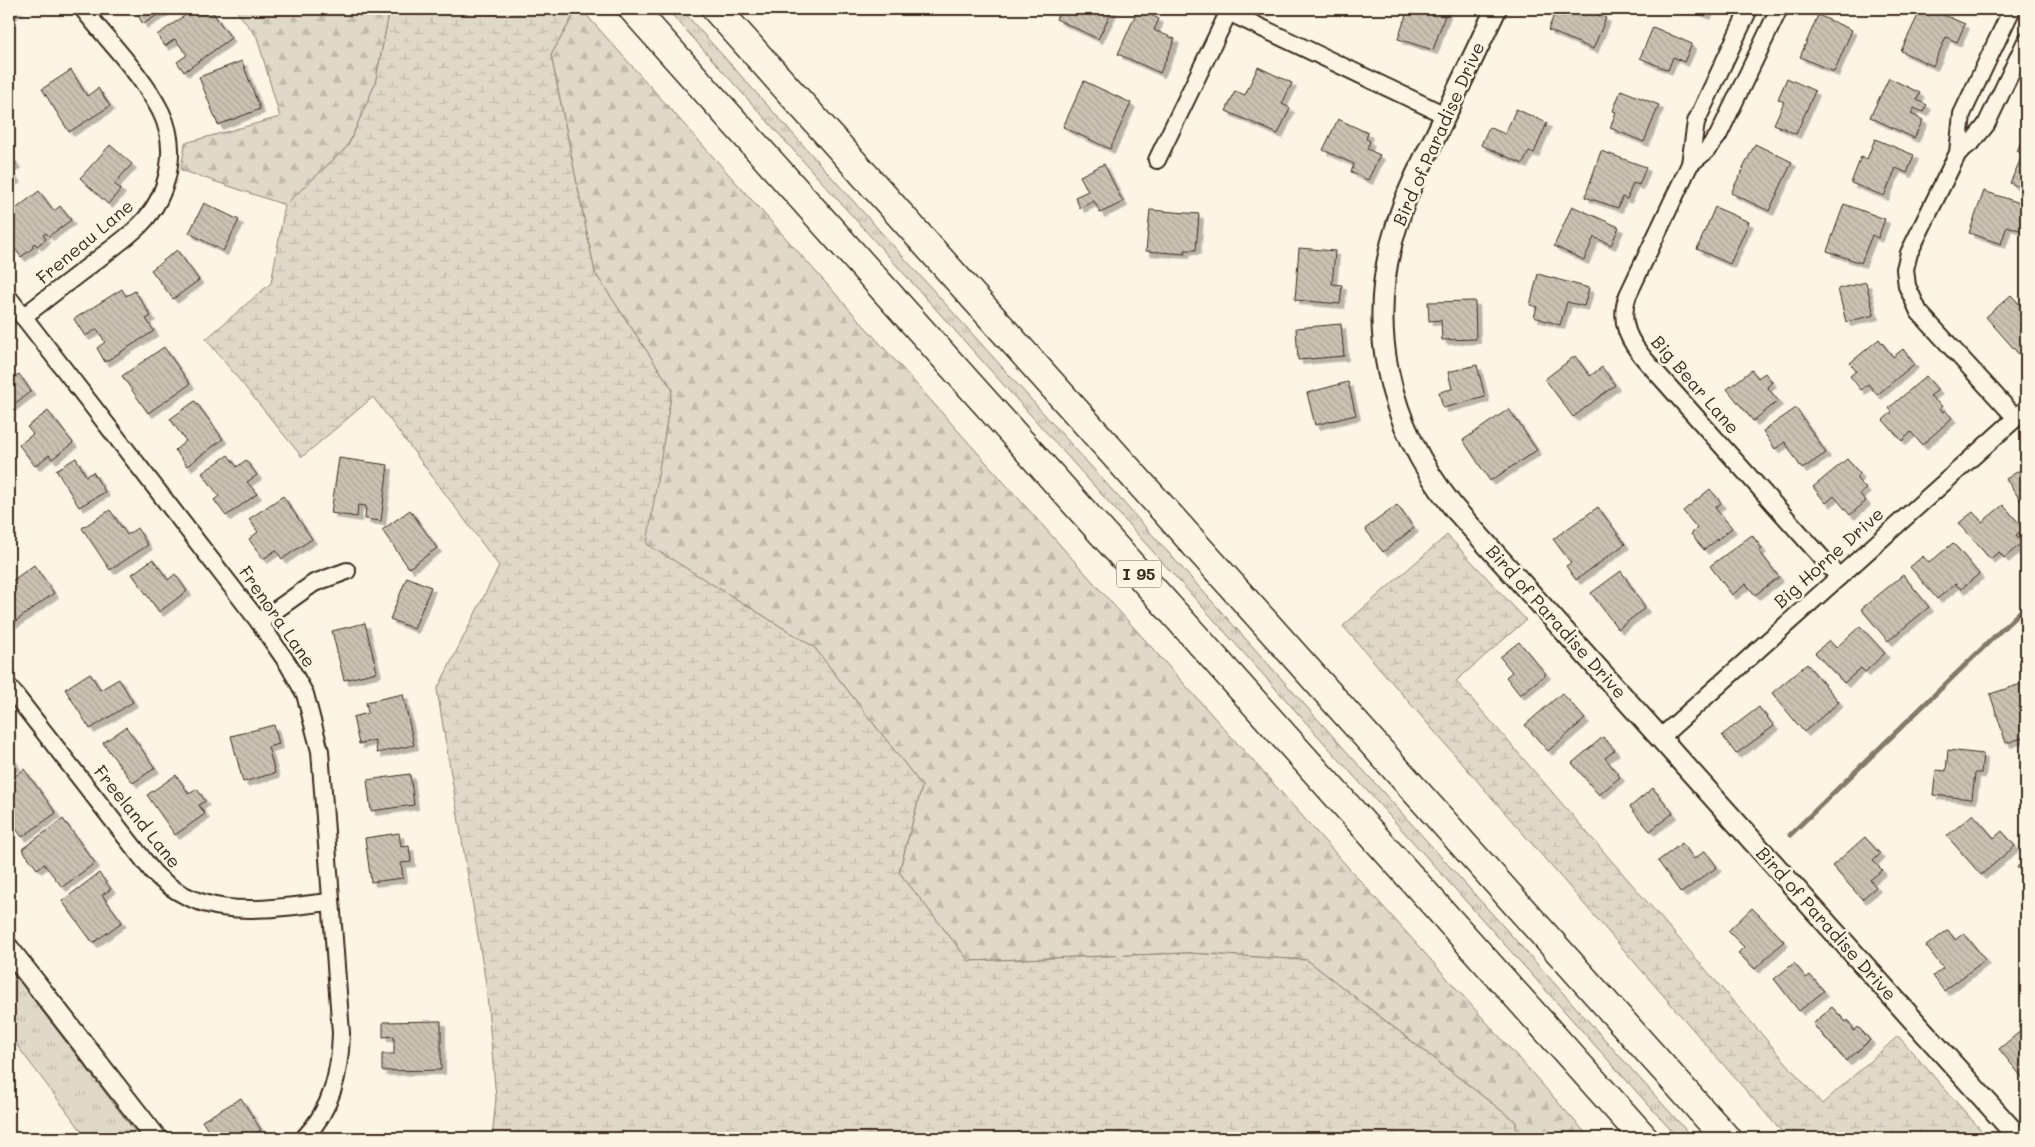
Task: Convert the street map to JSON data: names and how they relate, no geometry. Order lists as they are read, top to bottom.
{
  "streets": {
    "highway": ["I 95"],
    "street": [
      "Bird of Paradise Drive",
      "Freneau Lane",
      "Big Bear Lane",
      "Big Horne Drive",
      "Frenora Lane",
      "Freeland Lane"
    ]
  },
  "crossings": [
    ["Bird of Paradise Drive", "Big Horne Drive"],
    ["Freneau Lane", "Frenora Lane"],
    ["Big Bear Lane", "Big Horne Drive"],
    ["Frenora Lane", "Freeland Lane"]
  ]
}
